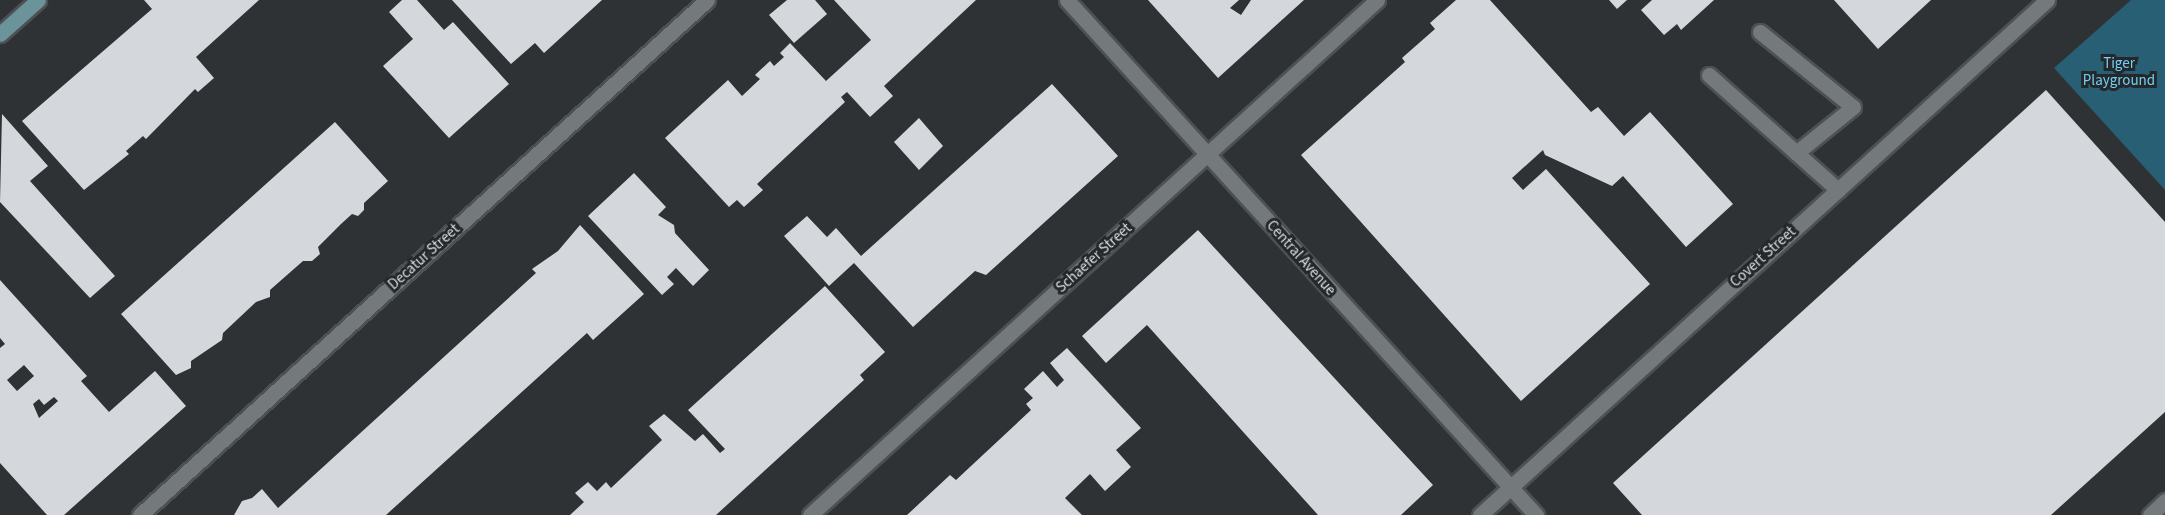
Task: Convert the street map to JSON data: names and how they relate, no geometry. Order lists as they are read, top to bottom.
{
  "streets": {
    "street": [
      "Decatur Street",
      "Covert Street",
      "Schaefer Street",
      "Central Avenue"
    ]
  },
  "crossings": [
    ["Covert Street", "Central Avenue"],
    ["Schaefer Street", "Central Avenue"]
  ],
  "parks": ["Tiger Playground"]
}
